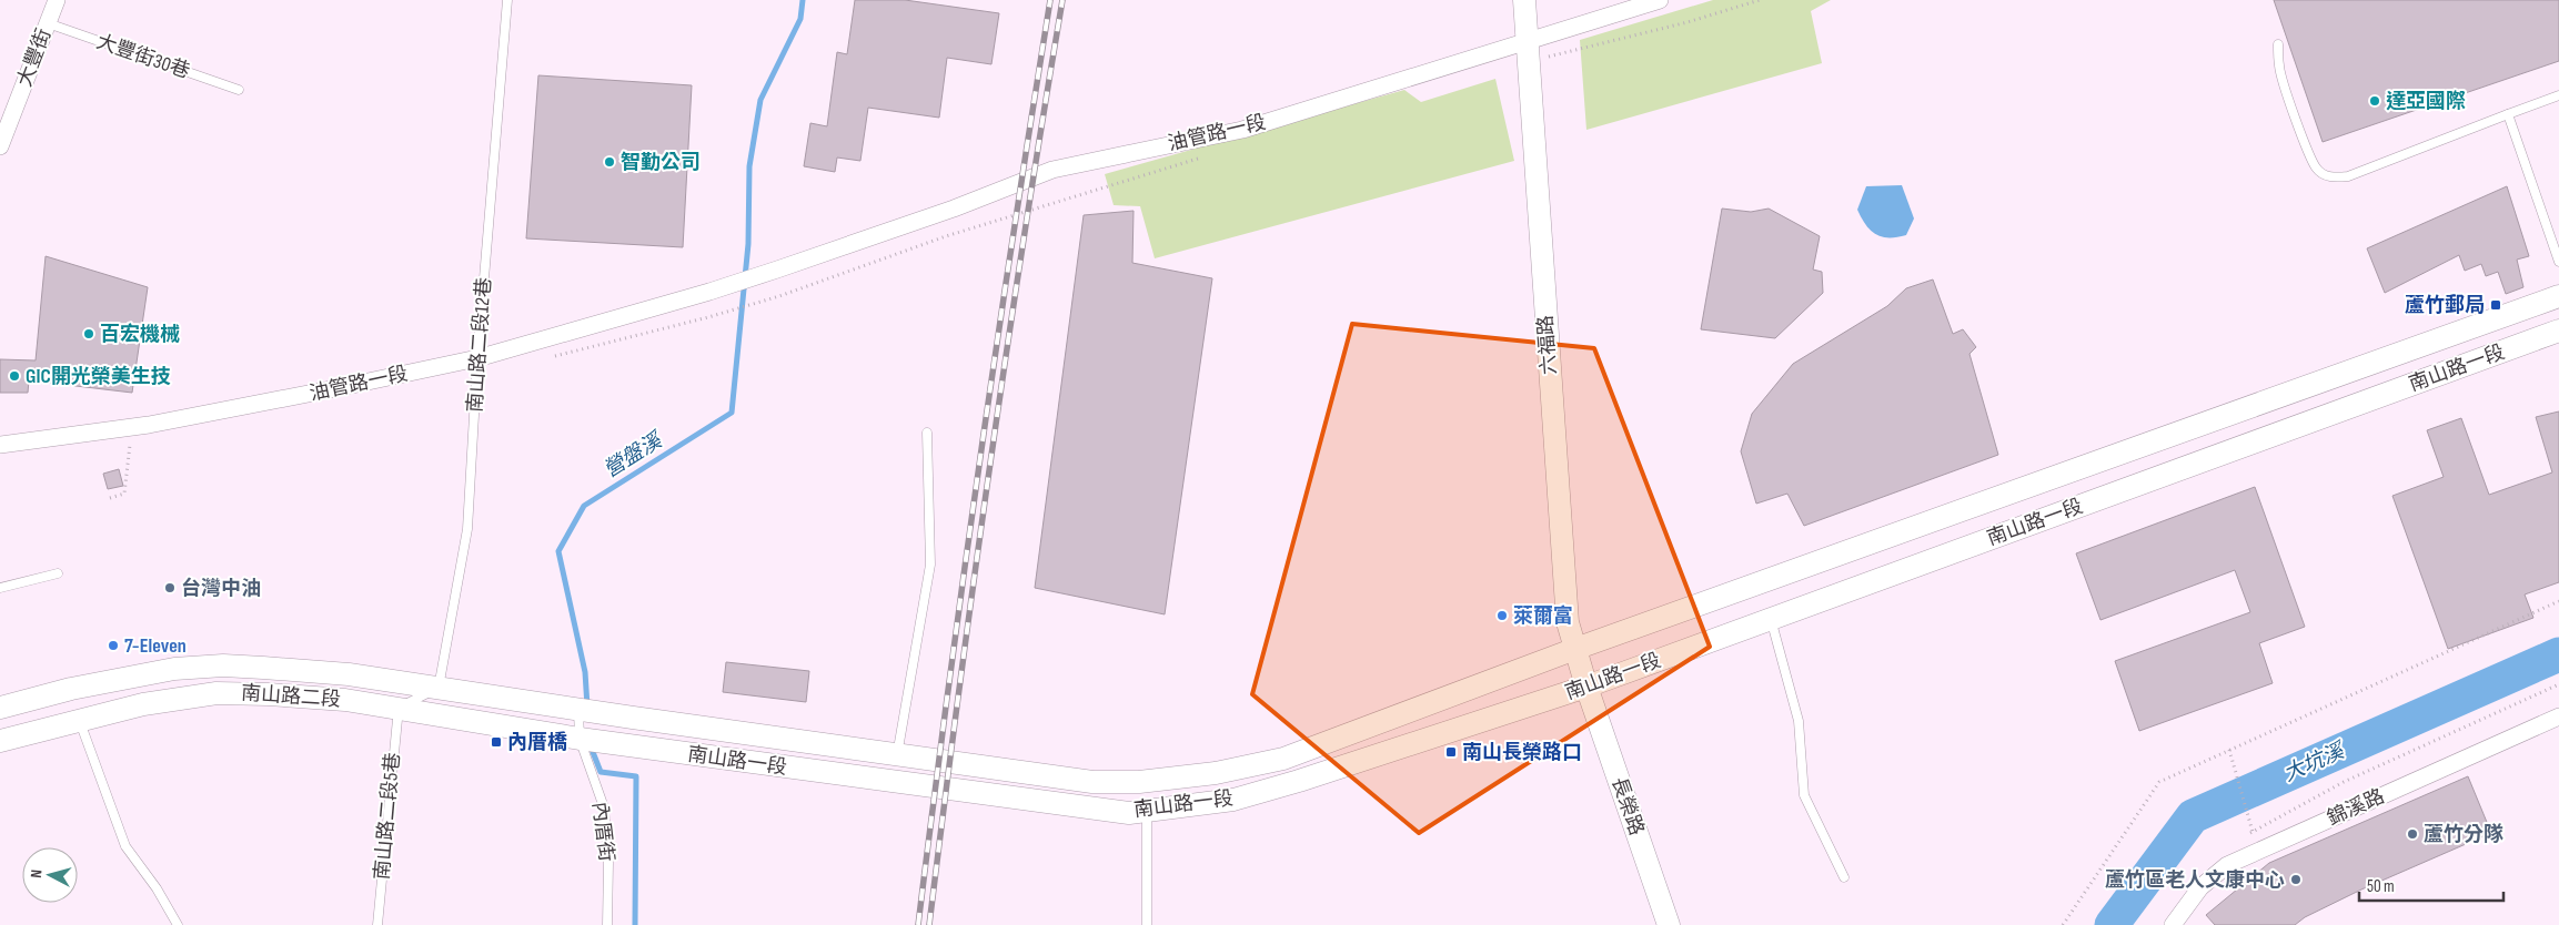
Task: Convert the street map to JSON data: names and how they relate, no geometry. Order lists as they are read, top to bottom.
{
  "streets": {
    "street": [
      "大豐街",
      "油管路一段",
      "六福路",
      "南山路一段",
      "南山路二段",
      "長榮路",
      "錦溪路"
    ],
    "lane": [
      "大豐街30巷",
      "南山路二段12巷",
      "南山路二段5巷",
      "內厝街"
    ]
  },
  "crossings": [
    ["大豐街30巷", "大豐街"],
    ["油管路一段", "南山路二段12巷"],
    ["油管路一段", "六福路"],
    ["南山路二段12巷", "南山路二段"],
    ["六福路", "南山路一段"],
    ["六福路", "長榮路"],
    ["南山路一段", "南山路二段"],
    ["南山路一段", "長榮路"],
    ["南山路一段", "內厝街"],
    ["南山路二段", "南山路二段5巷"],
    ["南山路二段", "內厝街"]
  ],
  "water": ["營盤溪", "大坑溪"],
  "places": {
    "other": [
      "達亞國際",
      "智勤公司",
      "百宏機械",
      "GIC開光榮美生技",
      "台灣中油",
      "萊爾富",
      "7-Eleven",
      "蘆竹分隊",
      "蘆竹區老人文康中心"
    ],
    "transit": ["蘆竹郵局", "內厝橋", "南山長榮路口"]
  },
  "scale_bar": "50 m",
  "north": "left"
}
